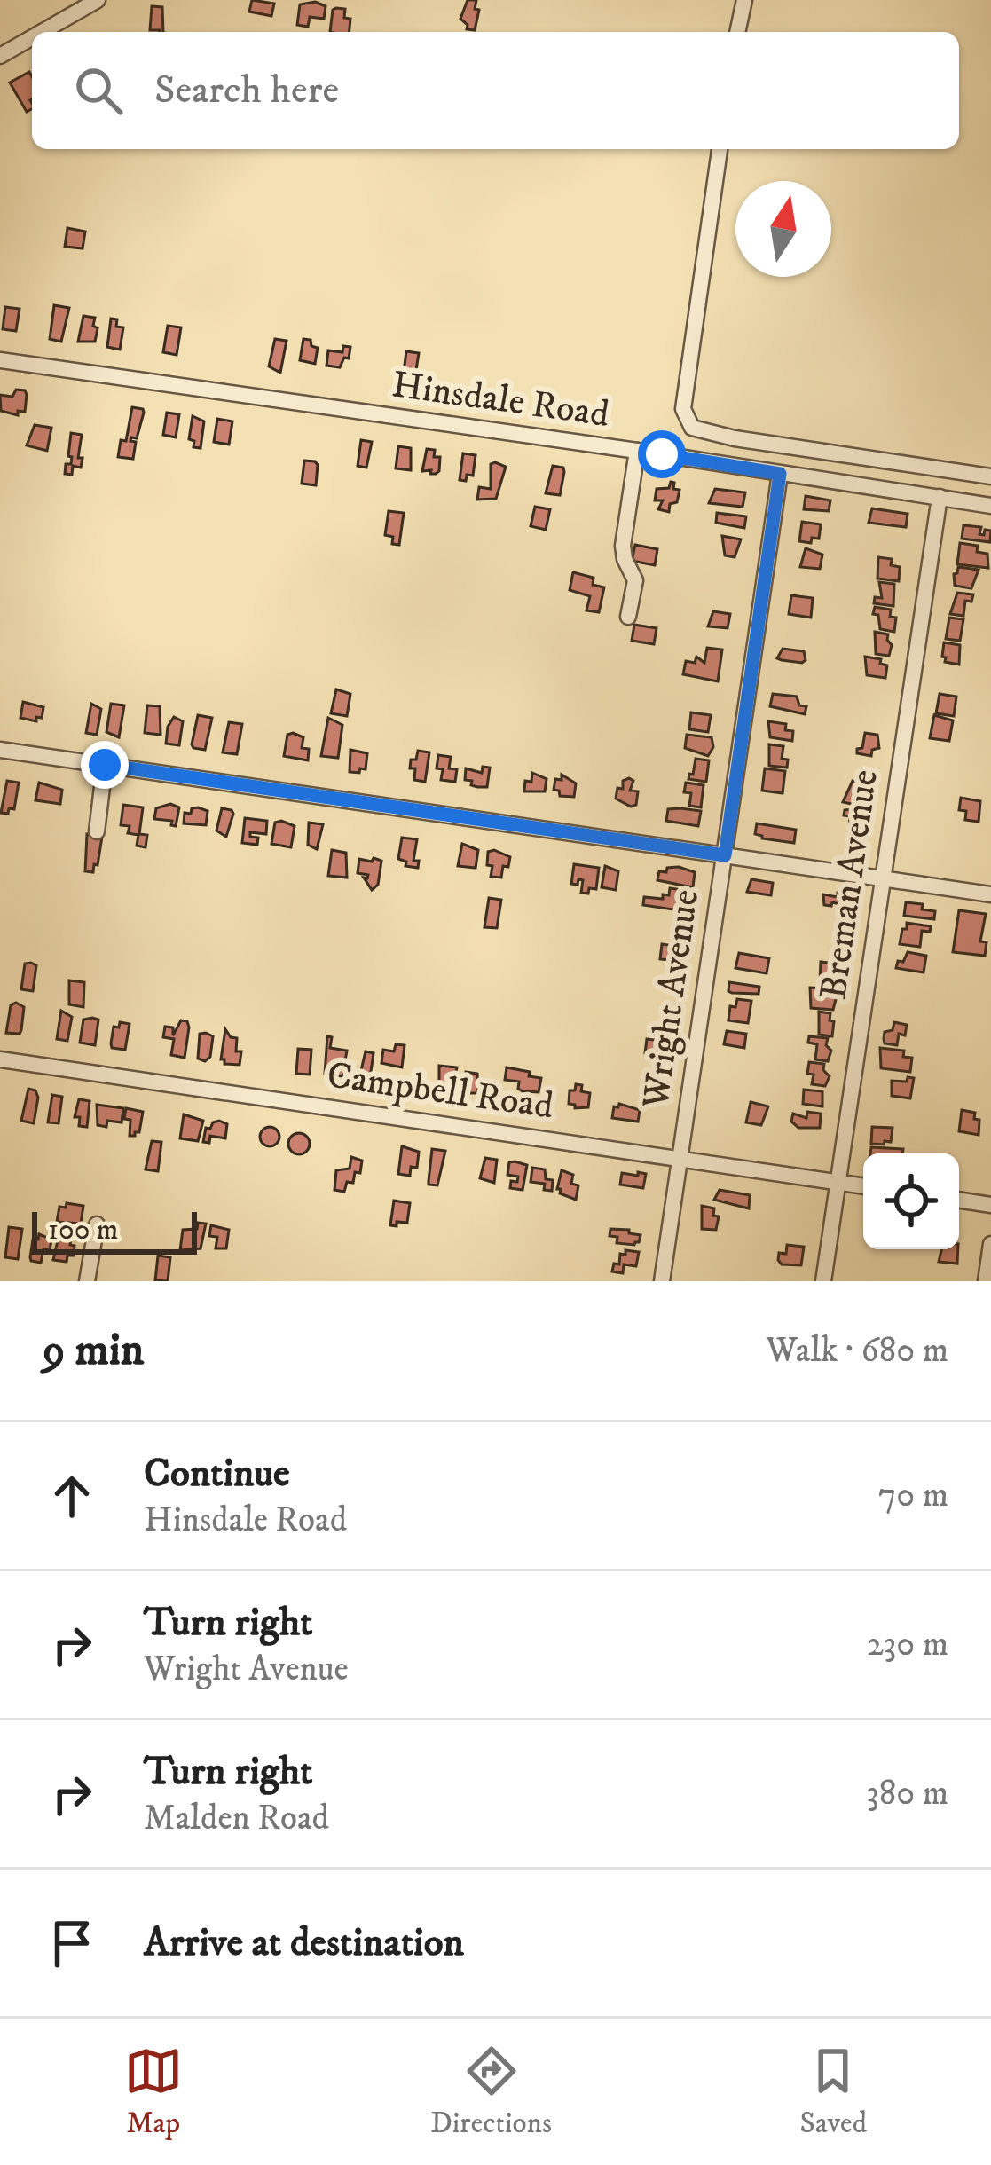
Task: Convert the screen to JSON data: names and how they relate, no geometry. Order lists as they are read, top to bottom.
{
  "streets": {
    "street": [
      "Hinsdale Road",
      "Breman Avenue",
      "Wright Avenue",
      "Campbell Road"
    ]
  },
  "crossings": [
    ["Hinsdale Road", "Breman Avenue"],
    ["Hinsdale Road", "Wright Avenue"],
    ["Breman Avenue", "Campbell Road"],
    ["Wright Avenue", "Campbell Road"]
  ],
  "scale_bar": "100 m",
  "north": "top",
  "page": {
    "search": "Search here",
    "scale": "100 m",
    "heading": ["9 min", "Walk · 680 m"],
    "list": [
      ["Continue", "Hinsdale Road", "70 m"],
      ["Turn right", "Wright Avenue", "230 m"],
      ["Turn right", "Malden Road", "380 m"],
      "Arrive at destination"
    ],
    "nav": ["Map", "Directions", "Saved"]
  }
}
